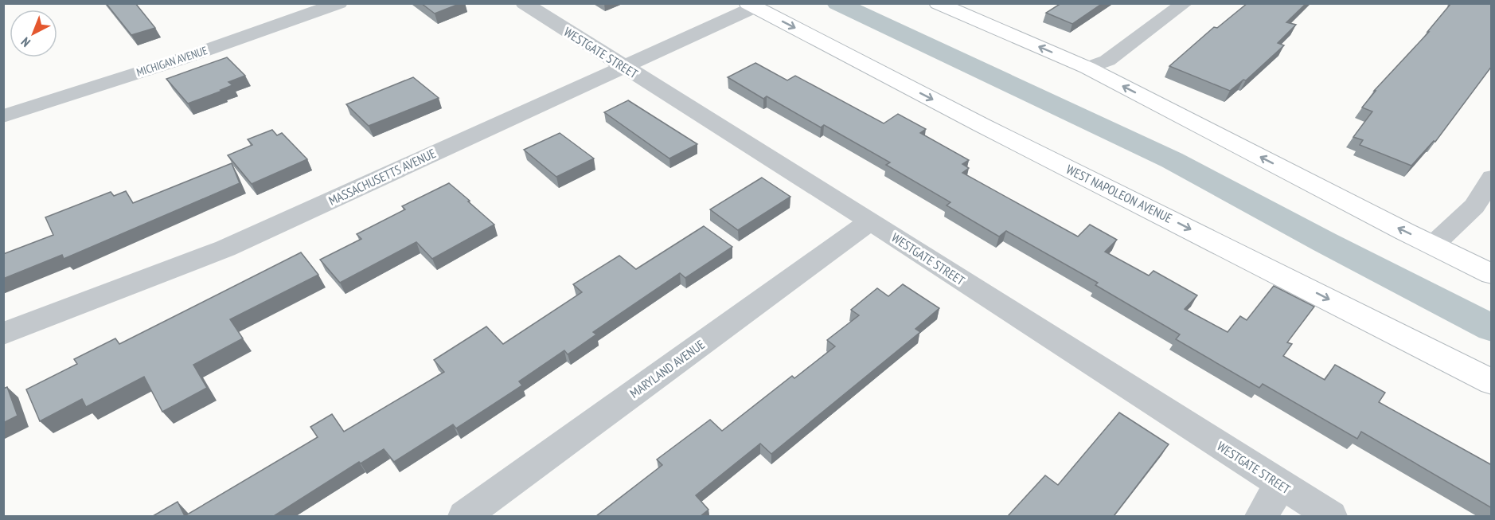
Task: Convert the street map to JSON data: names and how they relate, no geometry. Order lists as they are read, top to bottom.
{
  "streets": {
    "main road": ["WEST NAPOLEON AVENUE"],
    "street": [
      "WESTGATE STREET",
      "MICHIGAN AVENUE",
      "MASSACHUSETTS AVENUE",
      "MARYLAND AVENUE"
    ]
  },
  "crossings": [
    ["WESTGATE STREET", "MASSACHUSETTS AVENUE"],
    ["WESTGATE STREET", "MARYLAND AVENUE"],
    ["MASSACHUSETTS AVENUE", "WEST NAPOLEON AVENUE"]
  ],
  "north": "bottom left"
}
